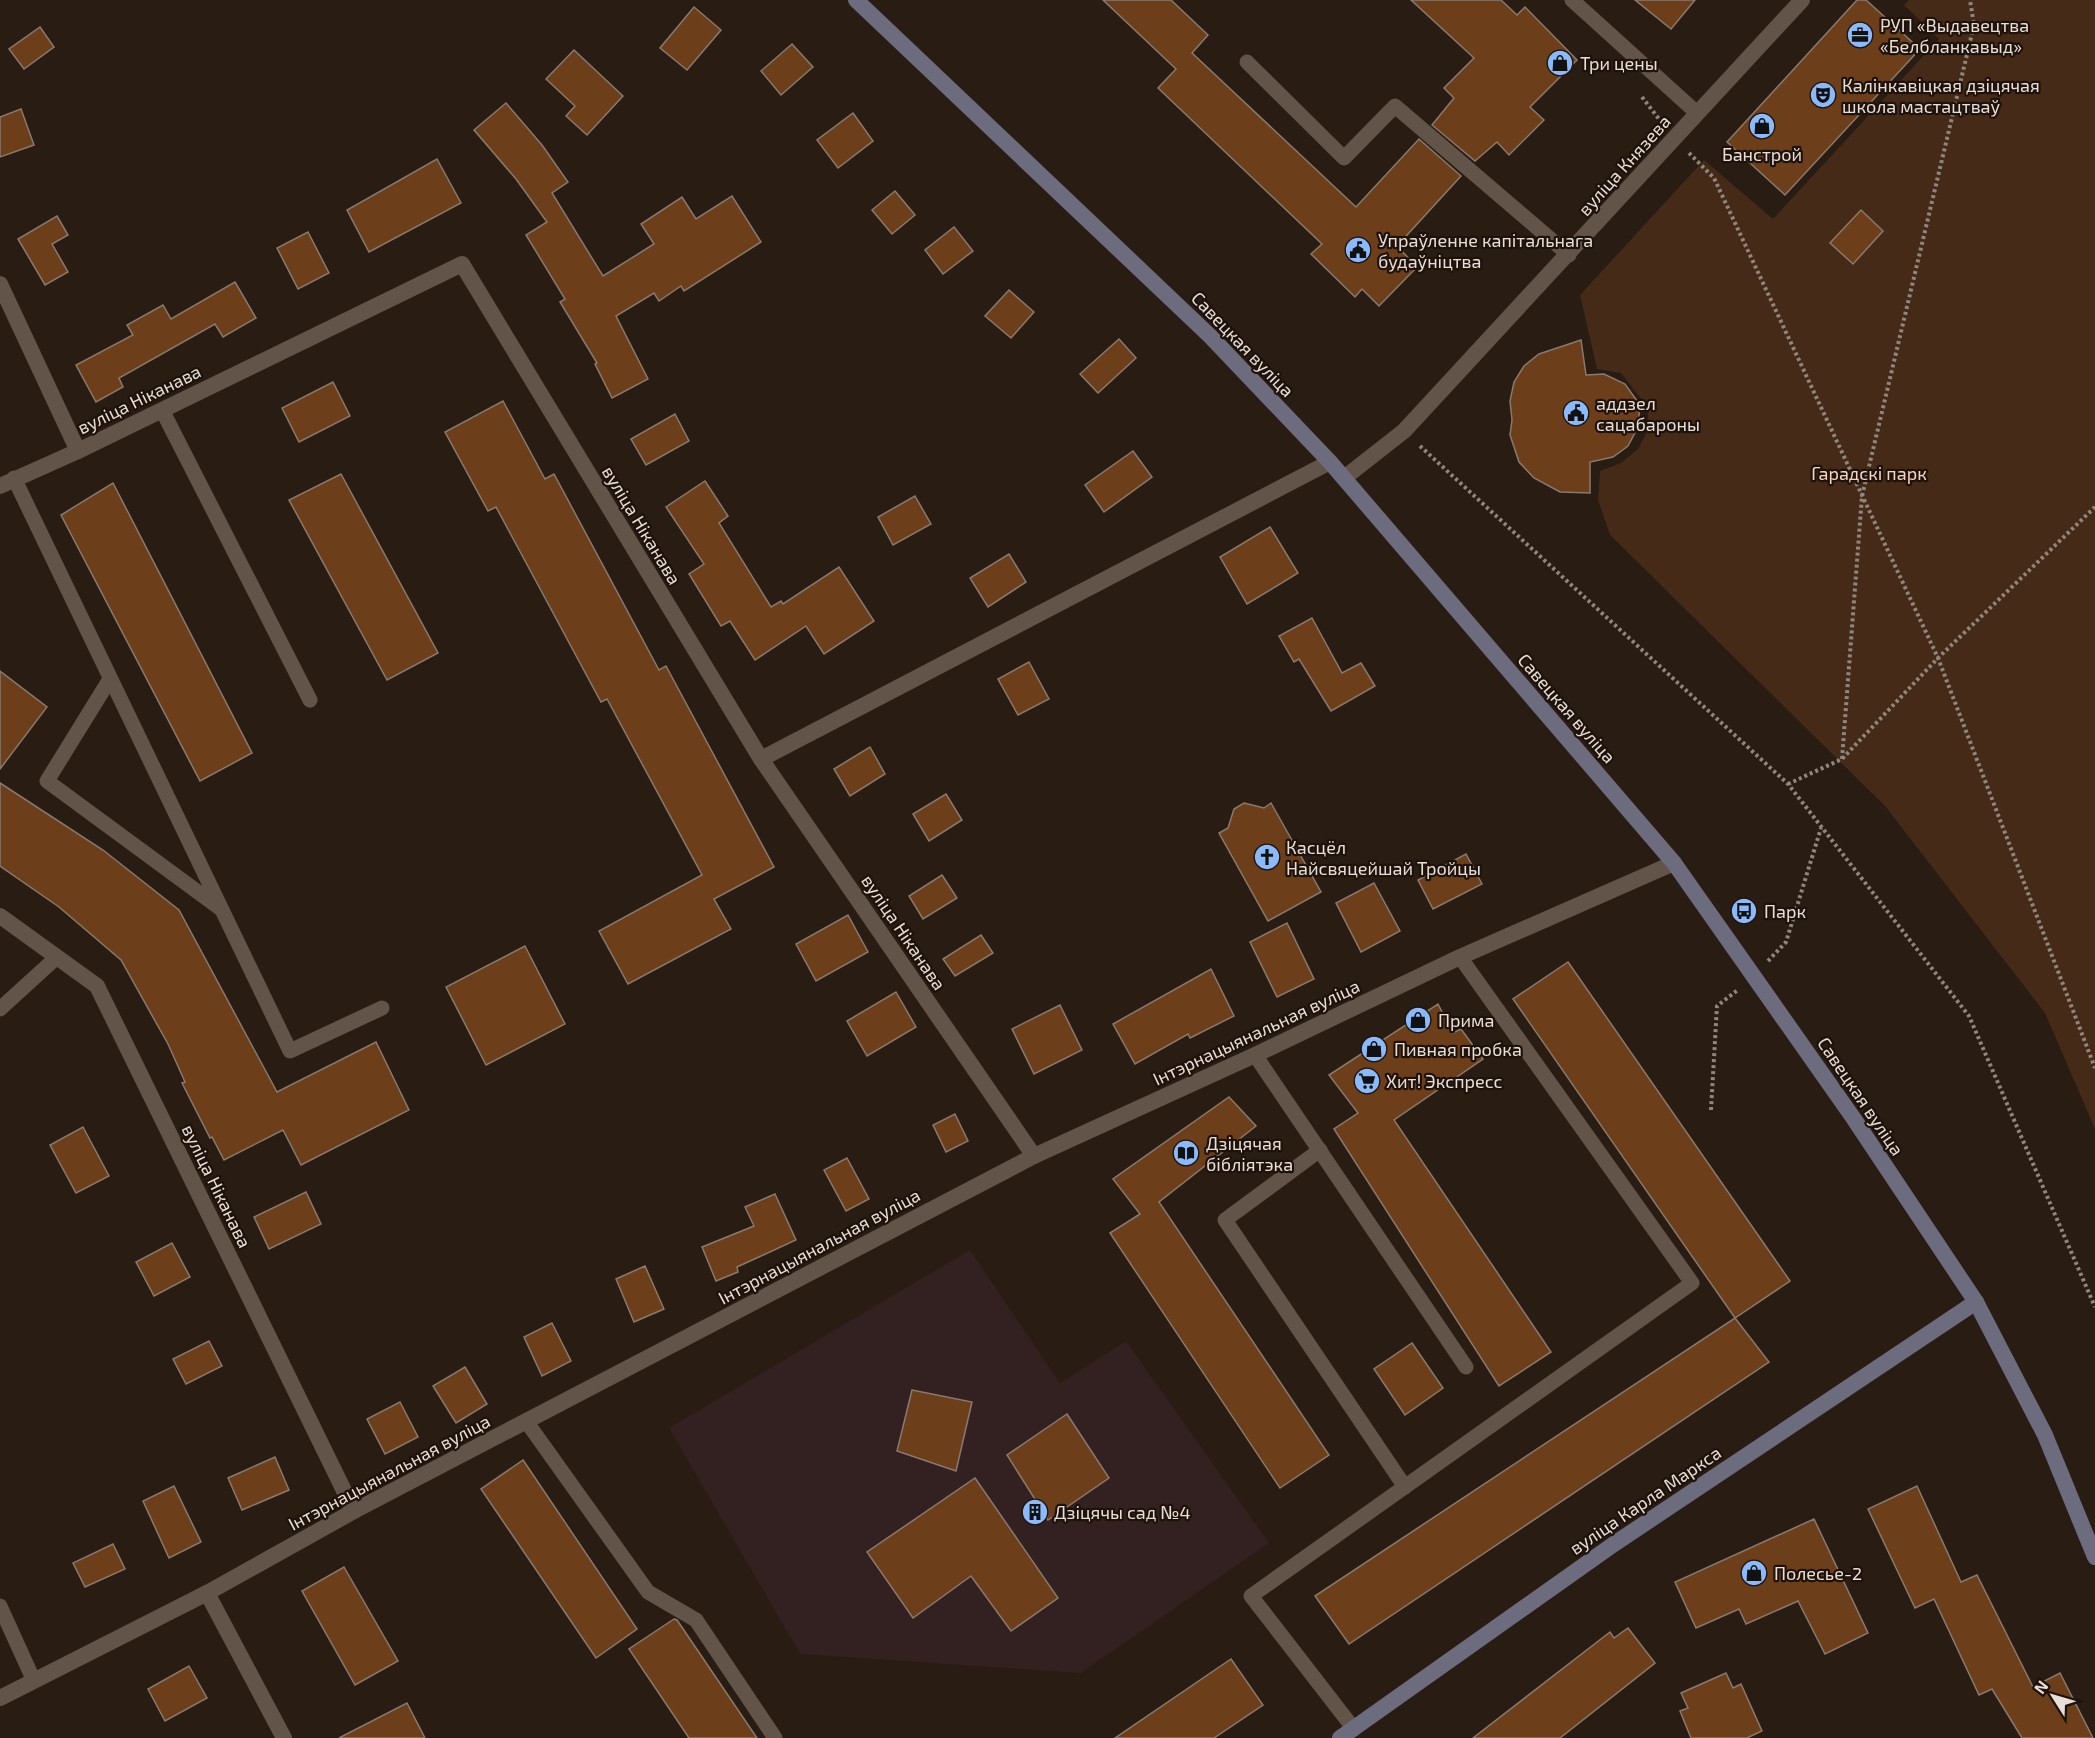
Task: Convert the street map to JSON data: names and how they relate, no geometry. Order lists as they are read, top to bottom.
{
  "streets": {
    "main road": ["Савецкая вуліца", "вуліца Карла Маркса"],
    "street": ["вуліца Князева", "вуліца Ніканава", "Інтэрнацыянальная вуліца"]
  },
  "crossings": [
    ["вуліца Князева", "Савецкая вуліца"],
    ["Савецкая вуліца", "Інтэрнацыянальная вуліца"],
    ["Савецкая вуліца", "вуліца Карла Маркса"],
    ["вуліца Ніканава", "Інтэрнацыянальная вуліца"]
  ],
  "parks": ["Гарадскі парк"],
  "places": {
    "office": ["РУП «Выдавецтва «Белбланкавыд»"],
    "shop": [
      "Три цены",
      "Банстрой",
      "Прима",
      "Пивная пробка",
      "Полесье-2"
    ],
    "theatre": ["Калінкавіцкая дзіцячая школа мастацтваў"],
    "public building": ["Упраўленне капітальнага будаўніцтва", "аддзел сацабароны"],
    "church": ["Касцёл Найсвяцейшай Тройцы"],
    "bus stop": ["Парк"],
    "supermarket": ["Хит! Экспресс"],
    "library": ["Дзіцячая бібліятэка"],
    "building": ["Дзіцячы сад №4"]
  },
  "north": "top left"
}
